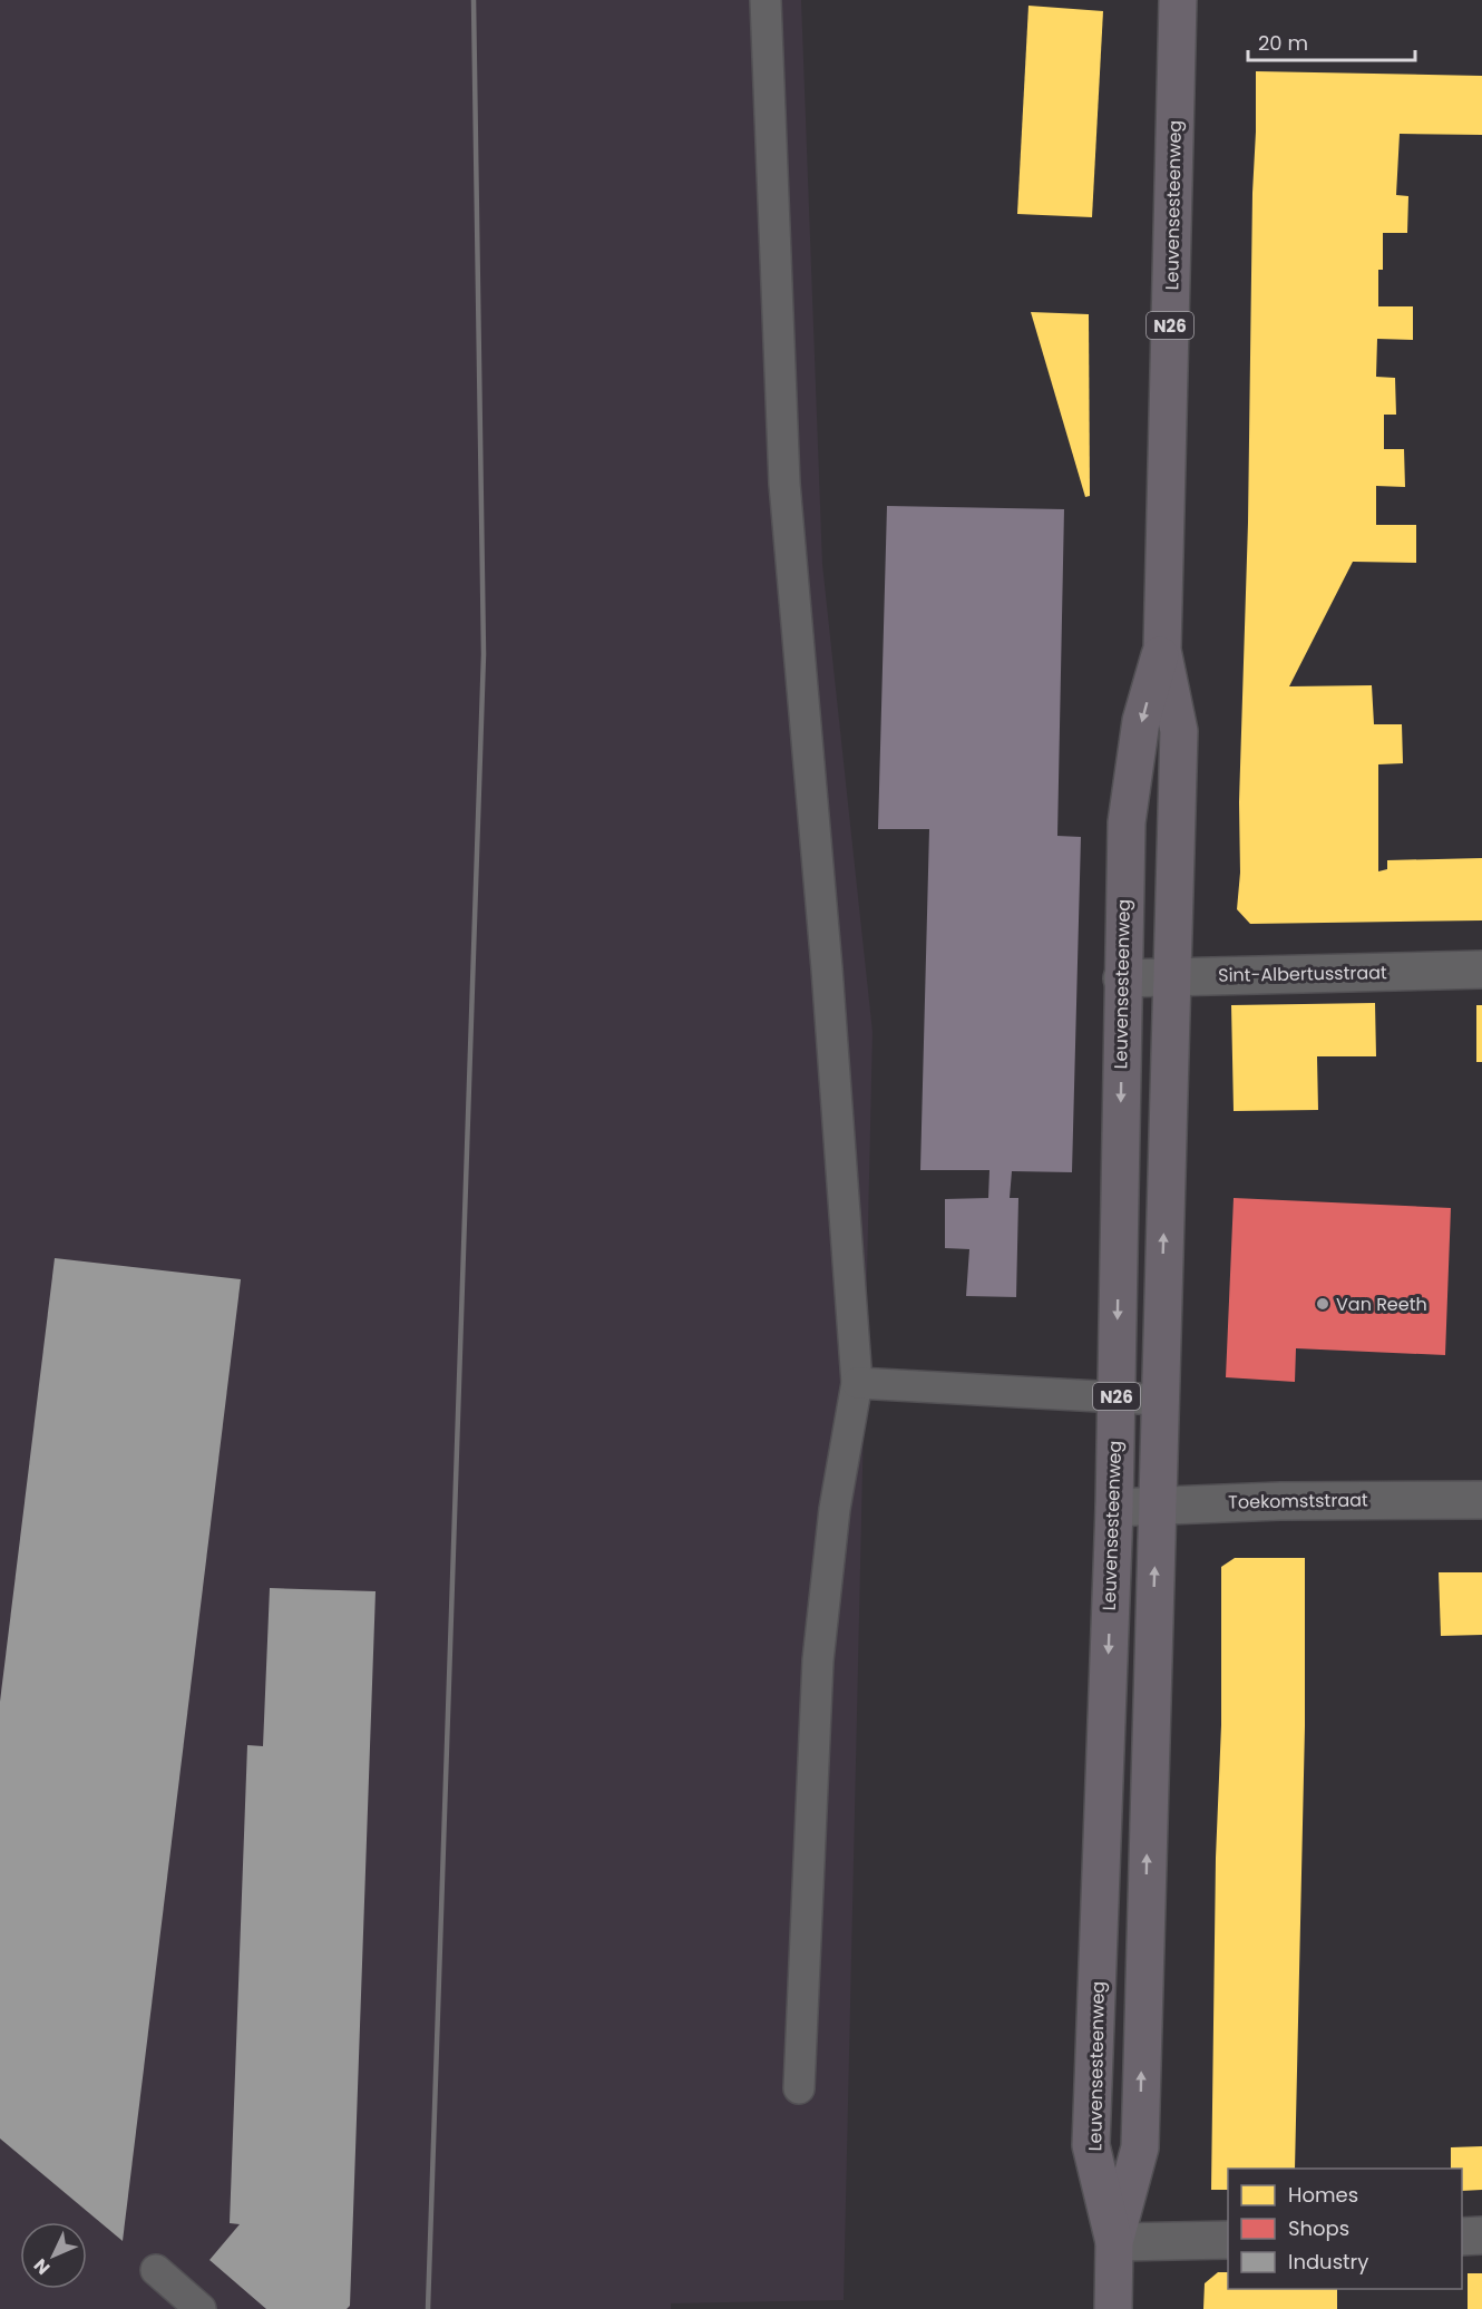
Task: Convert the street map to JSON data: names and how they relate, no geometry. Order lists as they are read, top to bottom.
{
  "streets": {
    "main road": ["Leuvensesteenweg", "N26"],
    "street": ["Sint-Albertusstraat", "Toekomststraat"]
  },
  "crossings": [
    ["Leuvensesteenweg", "Sint-Albertusstraat"],
    ["Leuvensesteenweg", "Toekomststraat"]
  ],
  "places": ["Van Reeth"],
  "legend": ["Homes", "Shops", "Industry"],
  "scale_bar": "20 m",
  "north": "bottom left"
}
